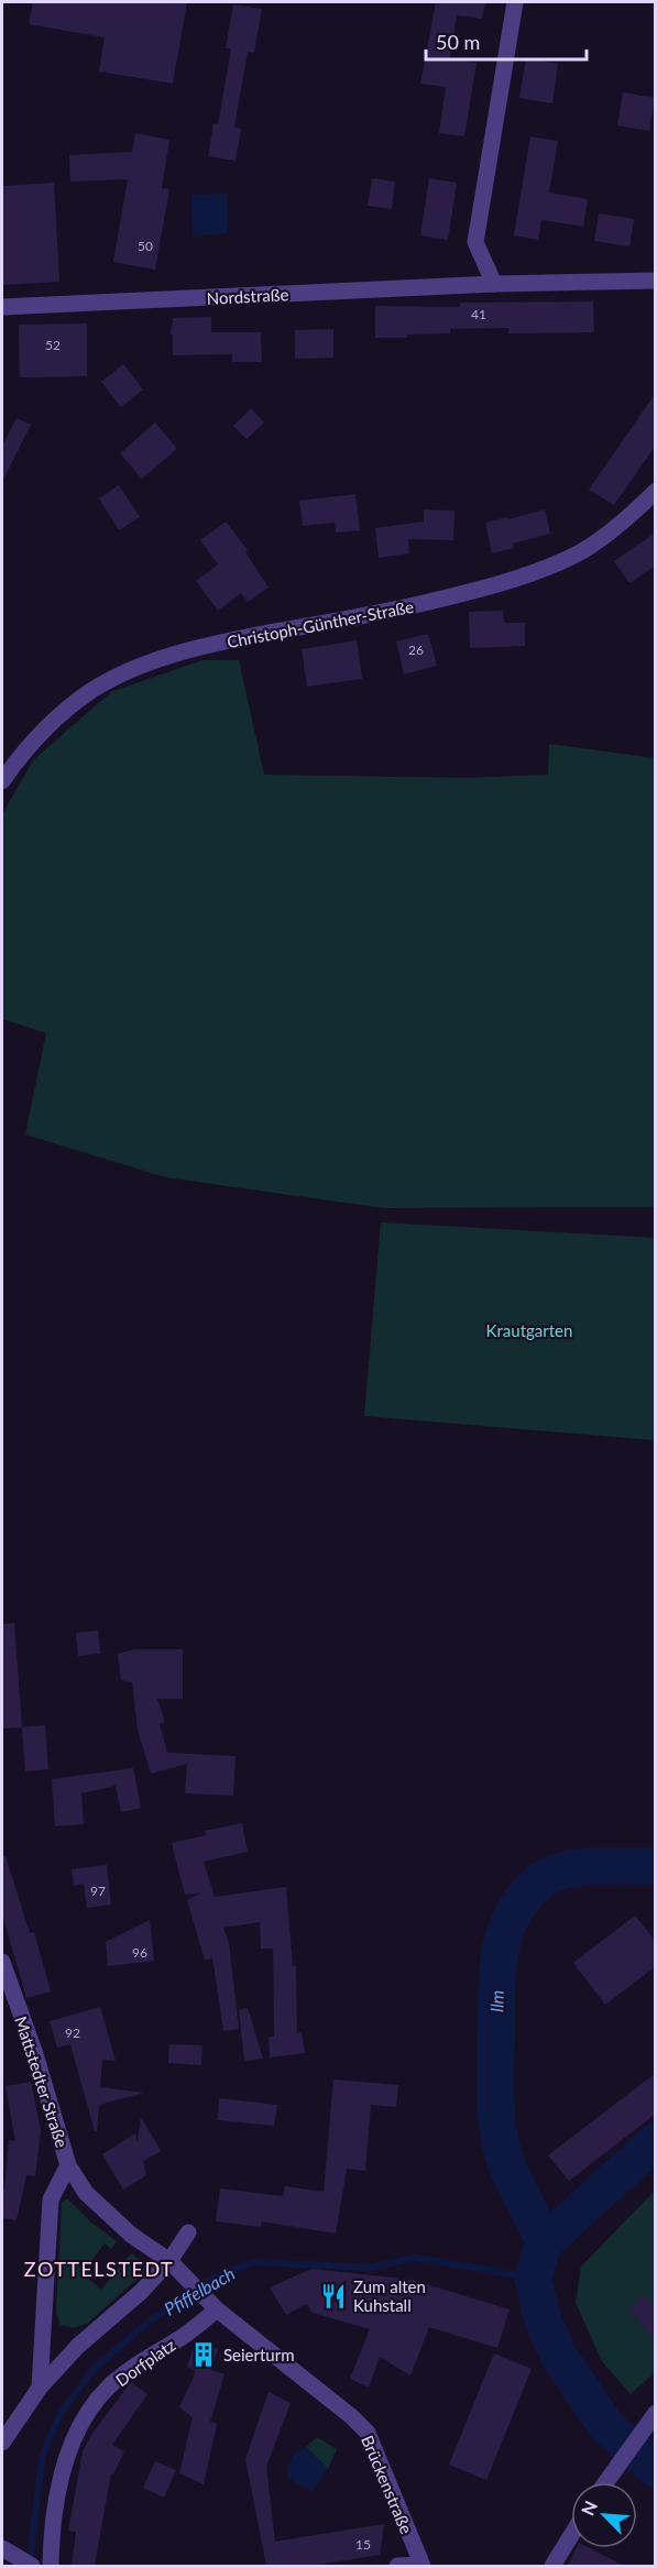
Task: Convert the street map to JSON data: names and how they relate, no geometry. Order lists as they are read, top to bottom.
{
  "streets": {
    "street": [
      "Nordstraße",
      "Christoph-Günther-Straße",
      "Mattstedter Straße",
      "Dorfplatz",
      "Brückenstraße"
    ]
  },
  "crossings": [
    ["Dorfplatz", "Brückenstraße"]
  ],
  "districts": ["ZOTTELSTEDT"],
  "water": ["Ilm", "Pfiffelbach"],
  "parks": ["Krautgarten"],
  "places": {
    "restaurant": ["Zum alten Kuhstall"],
    "building": ["Seierturm"]
  },
  "house_numbers": [
    "50",
    "41",
    "52",
    "26",
    "97",
    "96",
    "92",
    "15"
  ],
  "scale_bar": "50 m",
  "north": "top left"
}
